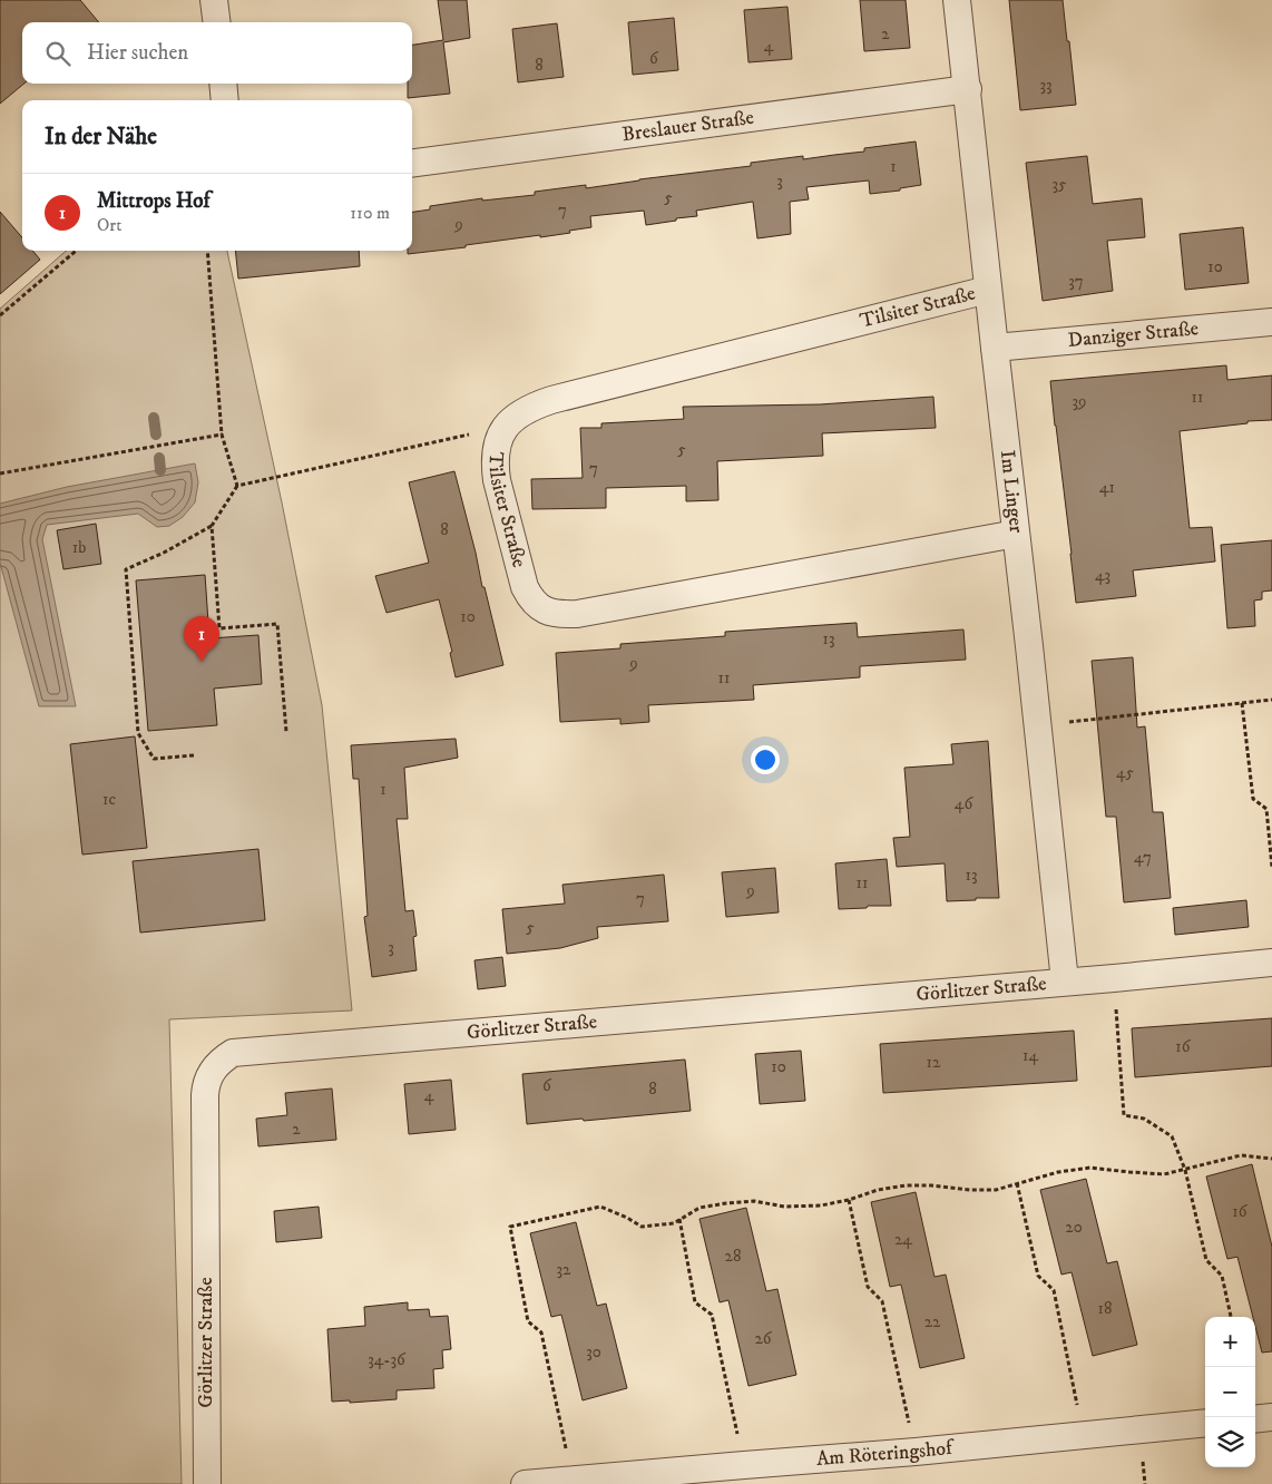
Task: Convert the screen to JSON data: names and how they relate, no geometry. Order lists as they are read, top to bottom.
{
  "streets": {
    "street": [
      "Breslauer Straße",
      "Tilsiter Straße",
      "Danziger Straße",
      "Im Linger",
      "Görlitzer Straße",
      "Am Röteringshof"
    ]
  },
  "crossings": [
    ["Breslauer Straße", "Im Linger"],
    ["Tilsiter Straße", "Im Linger"],
    ["Danziger Straße", "Im Linger"],
    ["Im Linger", "Görlitzer Straße"]
  ],
  "house_numbers": [
    "2",
    "4",
    "6",
    "8",
    "33",
    "1",
    "3",
    "35",
    "5",
    "7",
    "9",
    "10",
    "37",
    "11",
    "39",
    "5",
    "7",
    "41",
    "8",
    "1b",
    "43",
    "10",
    "13",
    "9",
    "11",
    "45",
    "1",
    "1c",
    "46",
    "47",
    "13",
    "11",
    "9",
    "7",
    "5",
    "3",
    "16",
    "14",
    "12",
    "10",
    "6",
    "8",
    "4",
    "2",
    "16",
    "20",
    "24",
    "28",
    "32",
    "18",
    "22",
    "26",
    "30",
    "34-36"
  ],
  "page": {
    "search": "Hier suchen",
    "heading": "In der Nähe",
    "list": [
      {
        "mark": "1",
        "name": "Mittrops Hof",
        "note": "Ort",
        "value": "110 m"
      }
    ],
    "pins": "1",
    "map_buttons": ["+", "−"]
  }
}
